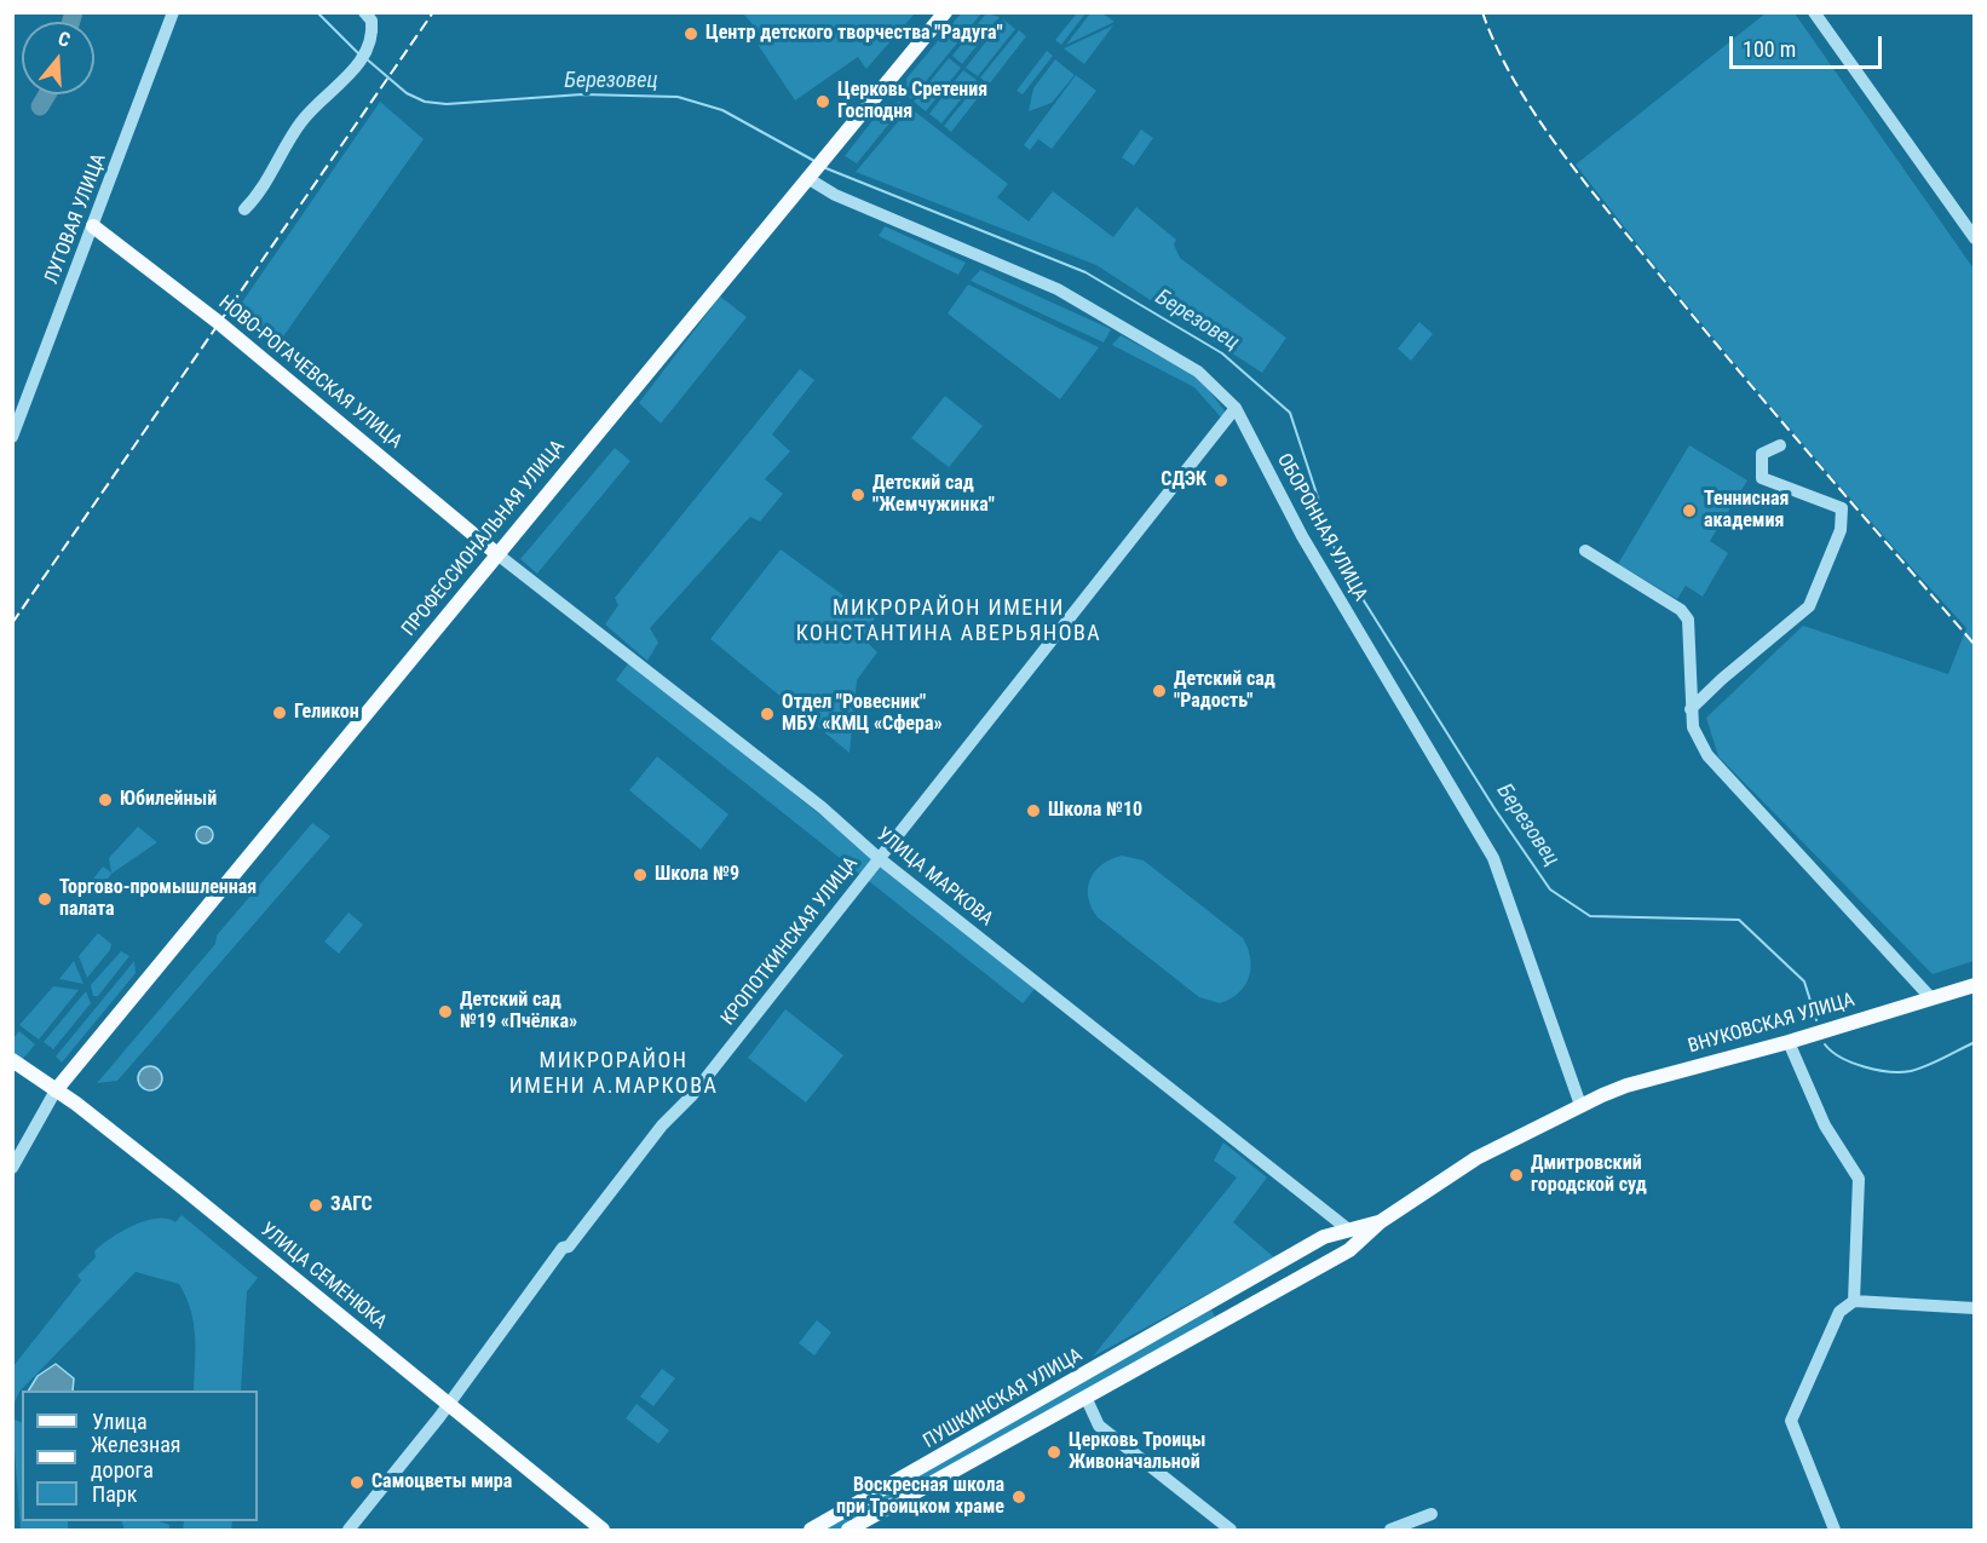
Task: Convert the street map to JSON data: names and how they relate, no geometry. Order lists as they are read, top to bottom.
{
  "streets": {
    "main road": [
      "НОВО-РОГАЧЕВСКАЯ УЛИЦА",
      "ПРОФЕССИОНАЛЬНАЯ УЛИЦА",
      "ВНУКОВСКАЯ УЛИЦА",
      "УЛИЦА СЕМЕНЮКА",
      "ПУШКИНСКАЯ УЛИЦА"
    ],
    "street": [
      "ЛУГОВАЯ УЛИЦА",
      "ОБОРОННАЯ УЛИЦА",
      "УЛИЦА МАРКОВА",
      "КРОПОТКИНСКАЯ УЛИЦА"
    ]
  },
  "crossings": [
    ["ЛУГОВАЯ УЛИЦА", "НОВО-РОГАЧЕВСКАЯ УЛИЦА"],
    ["НОВО-РОГАЧЕВСКАЯ УЛИЦА", "ПРОФЕССИОНАЛЬНАЯ УЛИЦА"],
    ["НОВО-РОГАЧЕВСКАЯ УЛИЦА", "УЛИЦА МАРКОВА"],
    ["ОБОРОННАЯ УЛИЦА", "ПРОФЕССИОНАЛЬНАЯ УЛИЦА"],
    ["ОБОРОННАЯ УЛИЦА", "КРОПОТКИНСКАЯ УЛИЦА"],
    ["ОБОРОННАЯ УЛИЦА", "ВНУКОВСКАЯ УЛИЦА"],
    ["ОБОРОННАЯ УЛИЦА", "ПУШКИНСКАЯ УЛИЦА"],
    ["ПРОФЕССИОНАЛЬНАЯ УЛИЦА", "УЛИЦА МАРКОВА"],
    ["ПРОФЕССИОНАЛЬНАЯ УЛИЦА", "УЛИЦА СЕМЕНЮКА"],
    ["УЛИЦА МАРКОВА", "КРОПОТКИНСКАЯ УЛИЦА"],
    ["УЛИЦА МАРКОВА", "ПУШКИНСКАЯ УЛИЦА"],
    ["КРОПОТКИНСКАЯ УЛИЦА", "УЛИЦА СЕМЕНЮКА"],
    ["ВНУКОВСКАЯ УЛИЦА", "ПУШКИНСКАЯ УЛИЦА"]
  ],
  "districts": ["МИКРОРАЙОН ИМЕНИ КОНСТАНТИНА АВЕРЬЯНОВА", "МИКРОРАЙОН ИМЕНИ А.МАРКОВА"],
  "water": ["Березовец"],
  "places": [
    "Центр детского творчества \"Радуга\"",
    "Церковь Сретения Господня",
    "СДЭК",
    "Детский сад \"Жемчужинка\"",
    "Теннисная академия",
    "Детский сад \"Радость\"",
    "Геликон",
    "Отдел \"Ровесник\" МБУ «КМЦ «Сфера»",
    "Юбилейный",
    "Школа №10",
    "Школа №9",
    "Торгово-промышленная палата",
    "Детский сад №19 «Пчёлка»",
    "Дмитровский городской суд",
    "ЗАГС",
    "Церковь Троицы Живоначальной",
    "Самоцветы мира",
    "Воскресная школа при Троицком храме"
  ],
  "legend": ["Улица", "Железная дорога", "Парк"],
  "scale_bar": "100 m",
  "north": "top"
}
